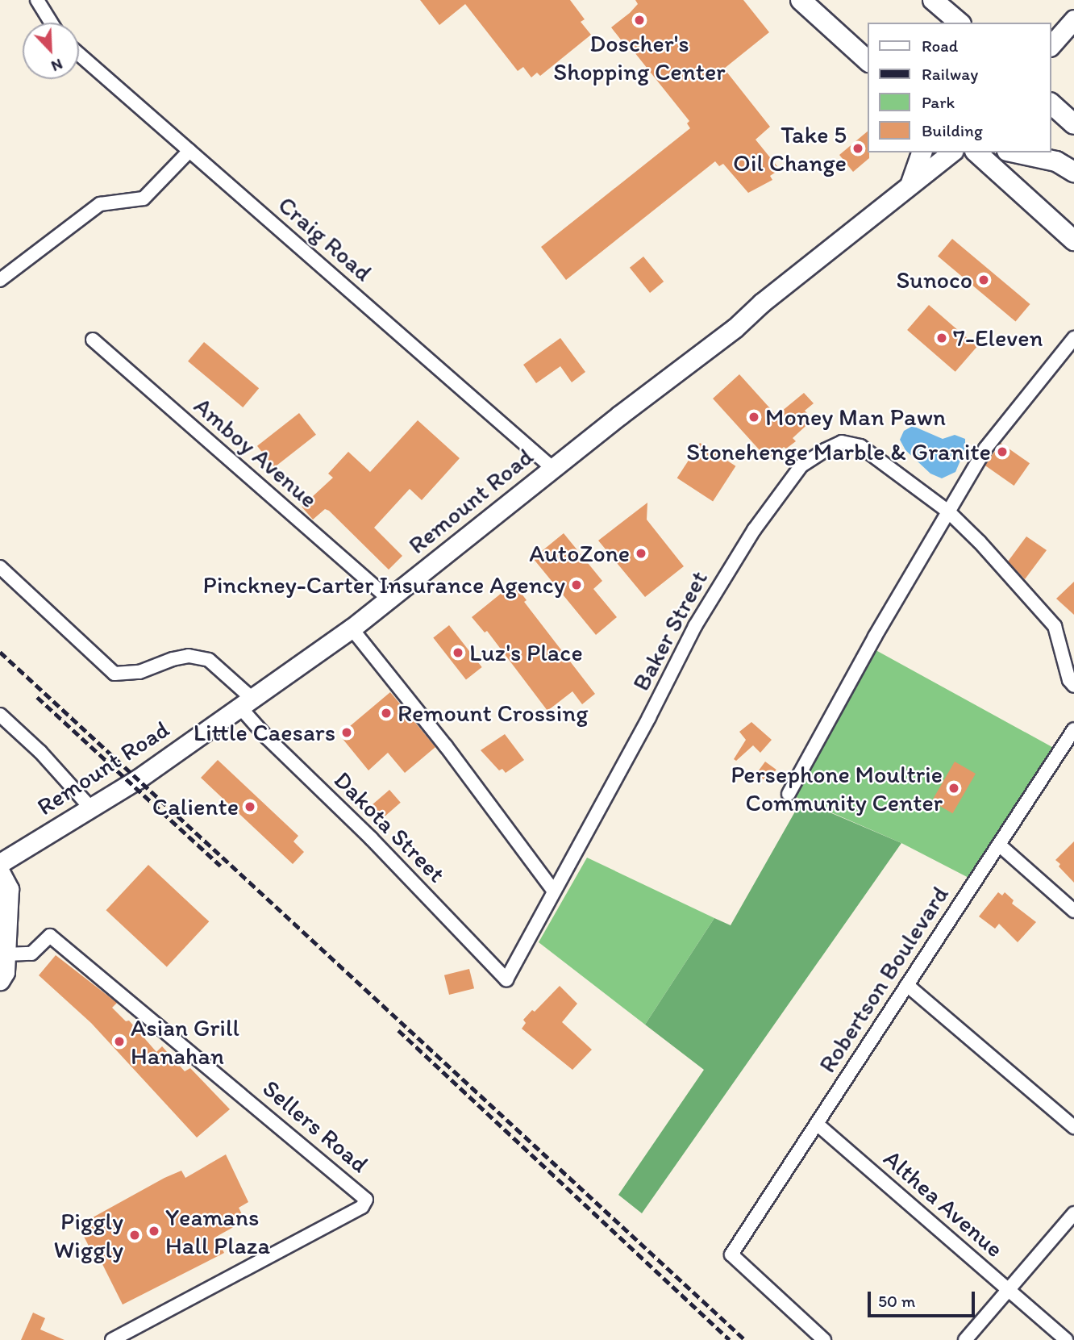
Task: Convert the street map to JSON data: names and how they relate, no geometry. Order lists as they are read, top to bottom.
{
  "streets": {
    "main road": ["Remount Road"],
    "street": [
      "Craig Road",
      "Amboy Avenue",
      "Baker Street",
      "Dakota Street",
      "Robertson Boulevard",
      "Sellers Road",
      "Althea Avenue"
    ]
  },
  "crossings": [
    ["Craig Road", "Remount Road"],
    ["Amboy Avenue", "Remount Road"],
    ["Remount Road", "Dakota Street"],
    ["Baker Street", "Dakota Street"],
    ["Robertson Boulevard", "Althea Avenue"]
  ],
  "places": [
    "Doscher's Shopping Center",
    "Take 5 Oil Change",
    "Sunoco",
    "7-Eleven",
    "Money Man Pawn",
    "Stonehenge Marble & Granite",
    "AutoZone",
    "Pinckney-Carter Insurance Agency",
    "Luz's Place",
    "Remount Crossing",
    "Little Caesars",
    "Persephone Moultrie Community Center",
    "Caliente",
    "Asian Grill Hanahan",
    "Yeamans Hall Plaza",
    "Piggly Wiggly"
  ],
  "legend": [
    "Road",
    "Railway",
    "Park",
    "Building"
  ],
  "scale_bar": "50 m",
  "north": "bottom right"
}
